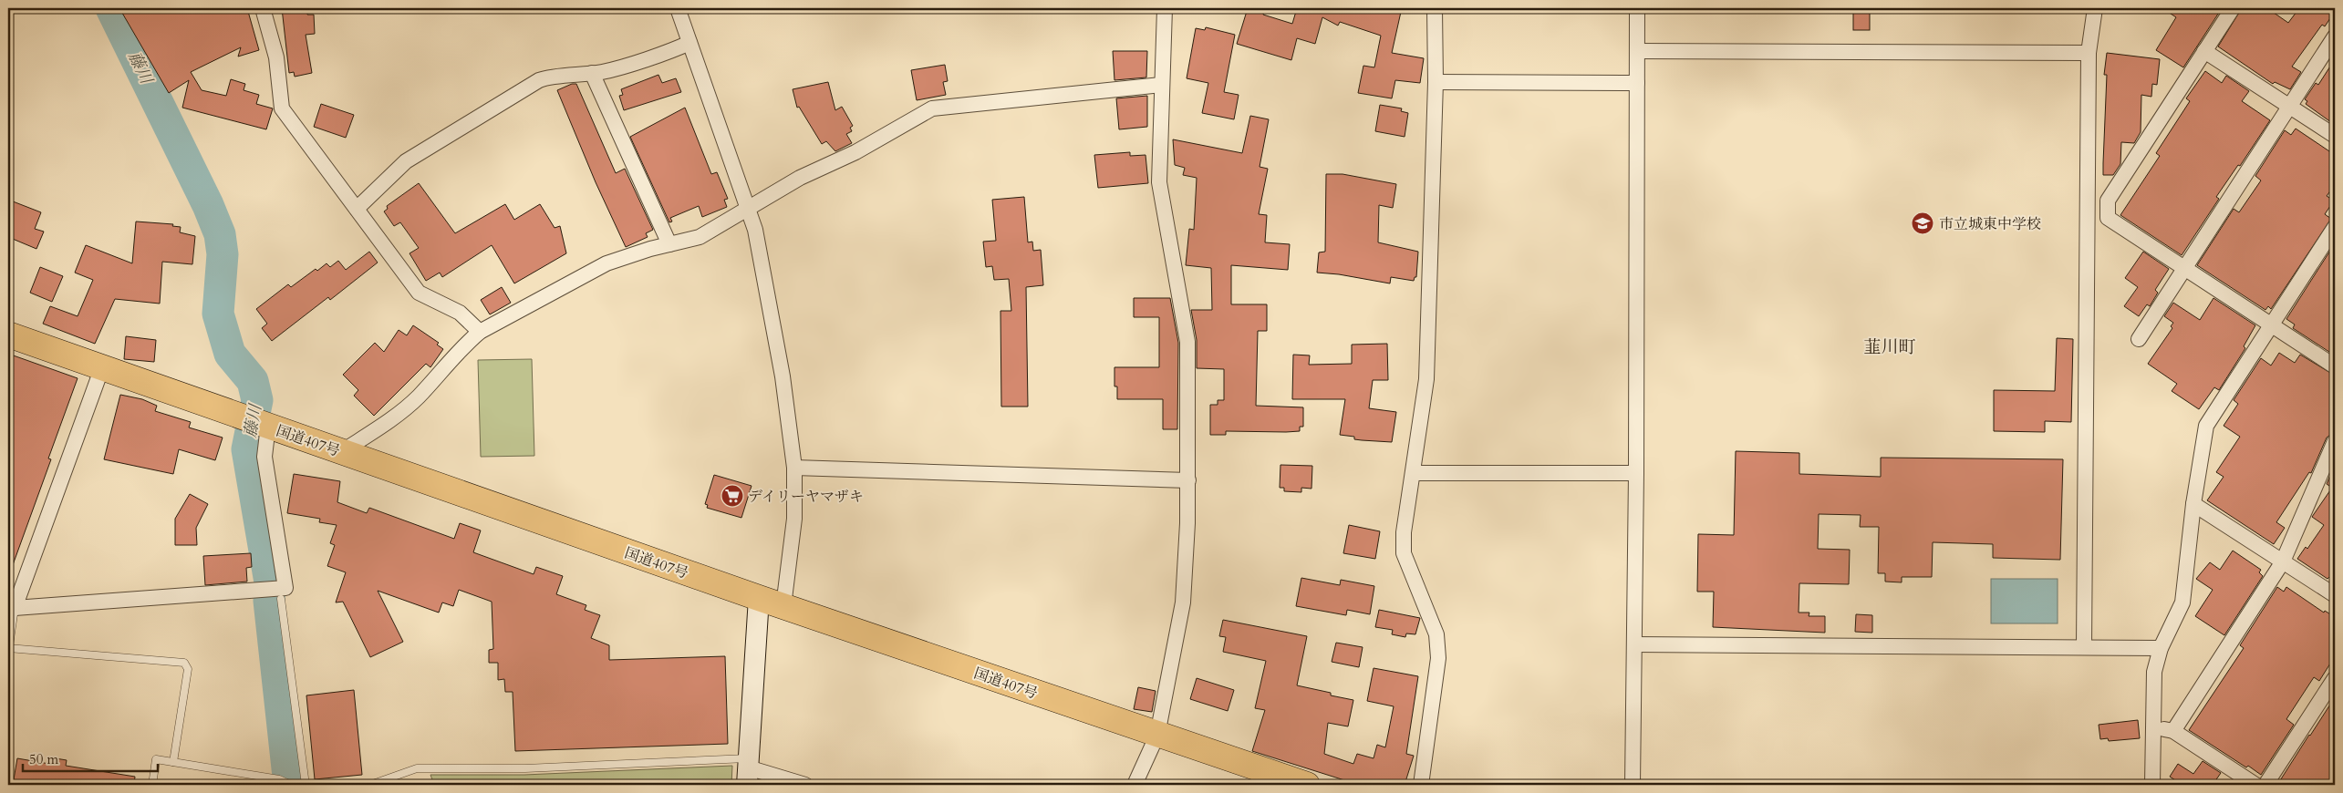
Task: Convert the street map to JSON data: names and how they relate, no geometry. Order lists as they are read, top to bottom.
{
  "streets": {
    "highway": ["国道407号"]
  },
  "districts": ["韮川町"],
  "water": ["藤川"],
  "places": {
    "school or university": ["市立城東中学校"],
    "supermarket": ["デイリーヤマザキ"]
  },
  "scale_bar": "50 m"
}
